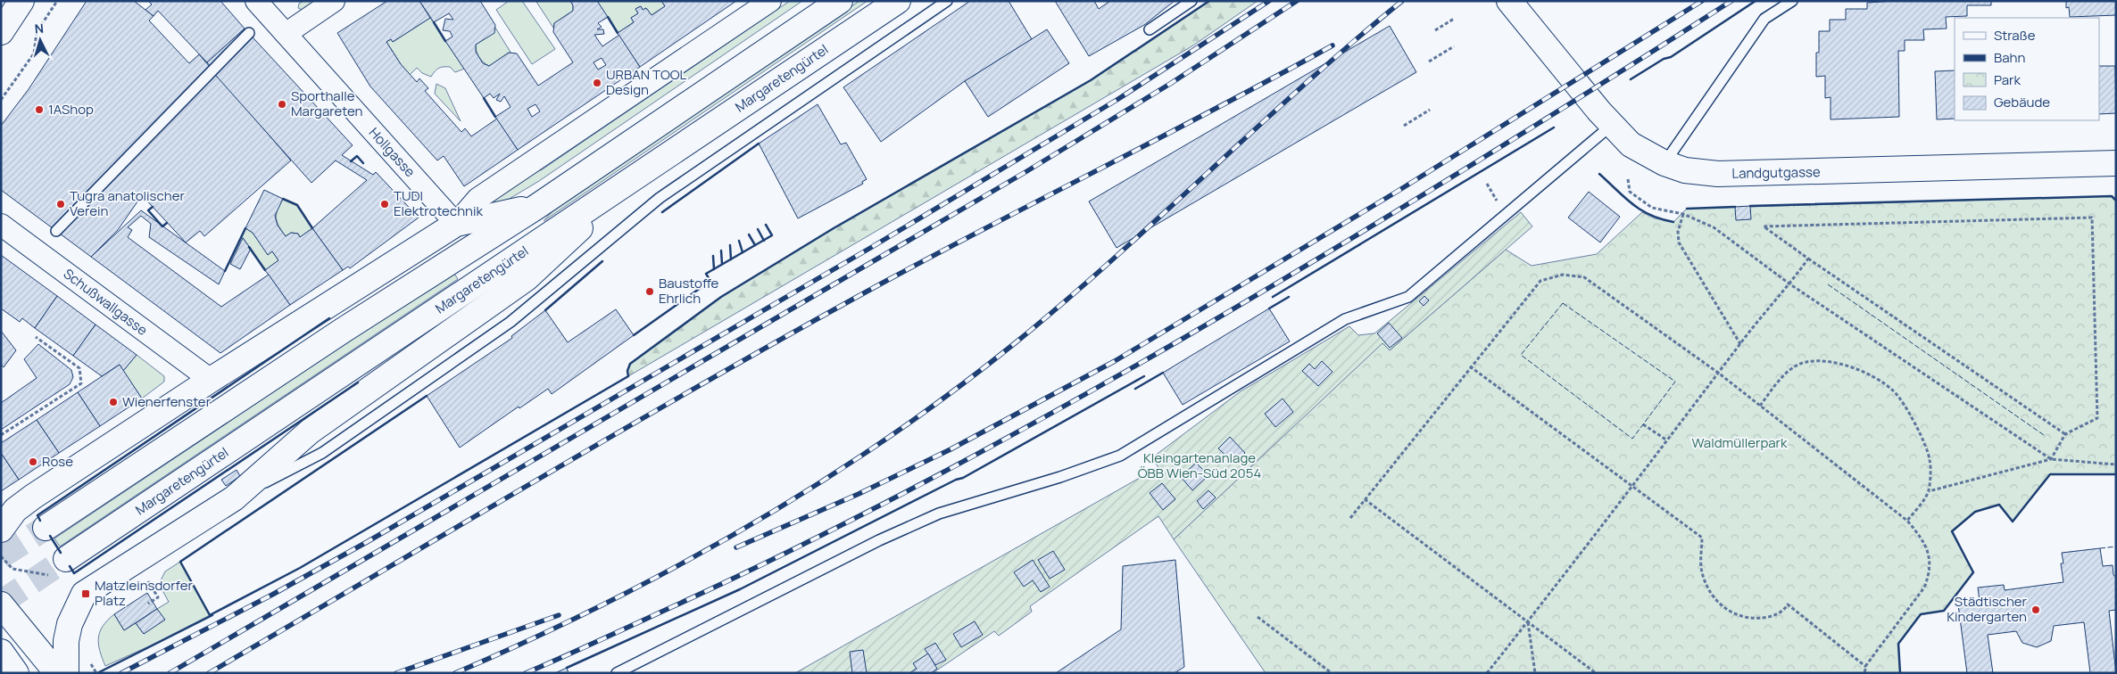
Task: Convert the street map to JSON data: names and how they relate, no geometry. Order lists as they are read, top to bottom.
{
  "streets": {
    "main road": ["Margaretengürtel", "Landgutgasse"],
    "street": ["Hollgasse", "Schußwallgasse"]
  },
  "parks": ["Waldmüllerpark", "Kleingartenanlage ÖBB Wien-Süd 2054"],
  "places": {
    "other": [
      "URBAN TOOL Design",
      "Sporthalle Margareten",
      "1AShop",
      "Tugra anatolischer Verein",
      "TUDI Elektrotechnik",
      "Baustoffe Ehrlich",
      "Wienerfenster",
      "Rose",
      "Städtischer Kindergarten"
    ],
    "transit": ["Matzleinsdorfer Platz"]
  },
  "legend": [
    "Straße",
    "Bahn",
    "Park",
    "Gebäude"
  ],
  "north": "top"
}
